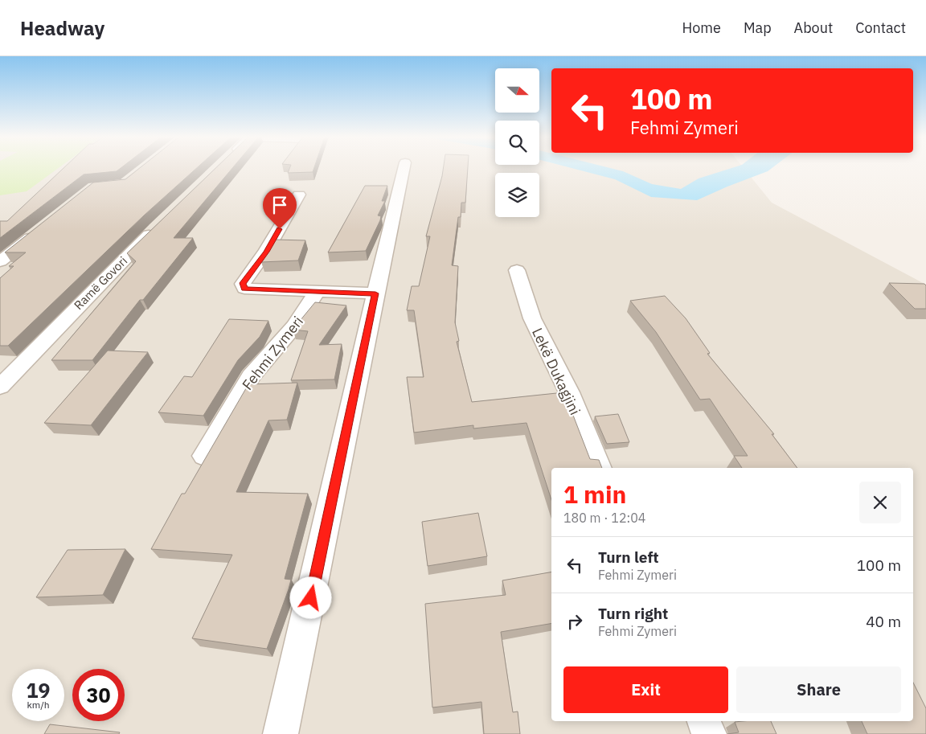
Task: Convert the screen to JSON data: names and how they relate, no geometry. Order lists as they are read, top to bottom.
{
  "streets": {
    "street": ["Ramë Govori", "Fehmi Zymeri", "Lekë Dukagjini"]
  },
  "north": "right",
  "page": {
    "header": "Headway",
    "nav": [
      "Home",
      "Map",
      "About",
      "Contact"
    ],
    "turn": ["100 m", "Fehmi Zymeri"],
    "heading": ["1 min", "180 m · 12:04"],
    "list": [
      {
        "name": "Turn left",
        "note": "Fehmi Zymeri",
        "value": "100 m"
      },
      {
        "name": "Turn right",
        "note": "Fehmi Zymeri",
        "value": "40 m"
      }
    ],
    "buttons": ["Exit", "Share"],
    "speed": "19 km/h",
    "limit": "30"
  }
}
